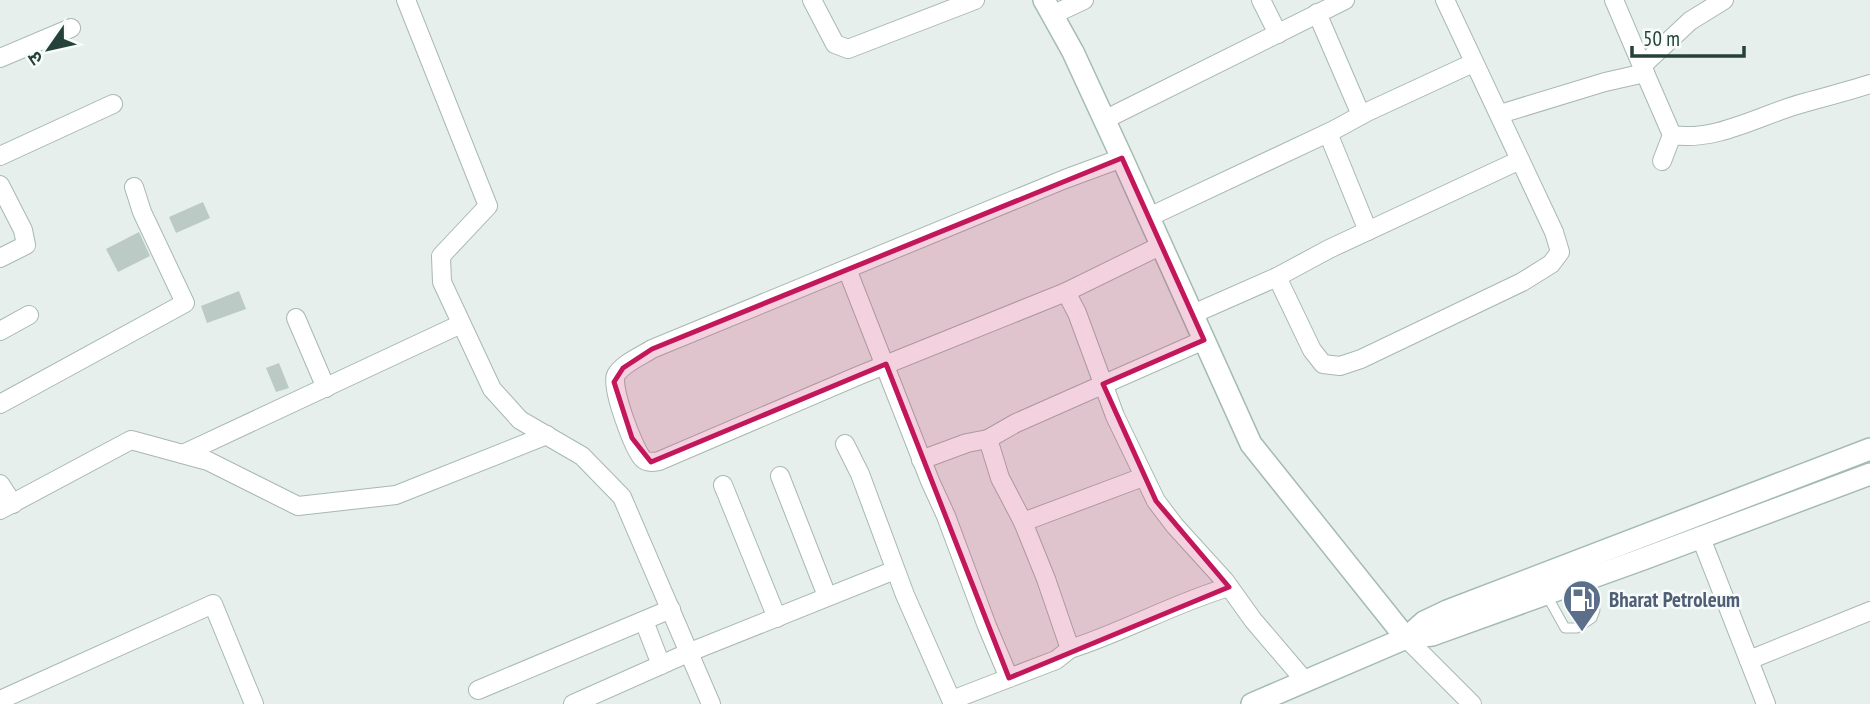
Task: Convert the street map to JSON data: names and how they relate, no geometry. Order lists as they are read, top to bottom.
{
  "places": {
    "fuel station": ["Bharat Petroleum"]
  },
  "scale_bar": "50 m",
  "north": "bottom left"
}
